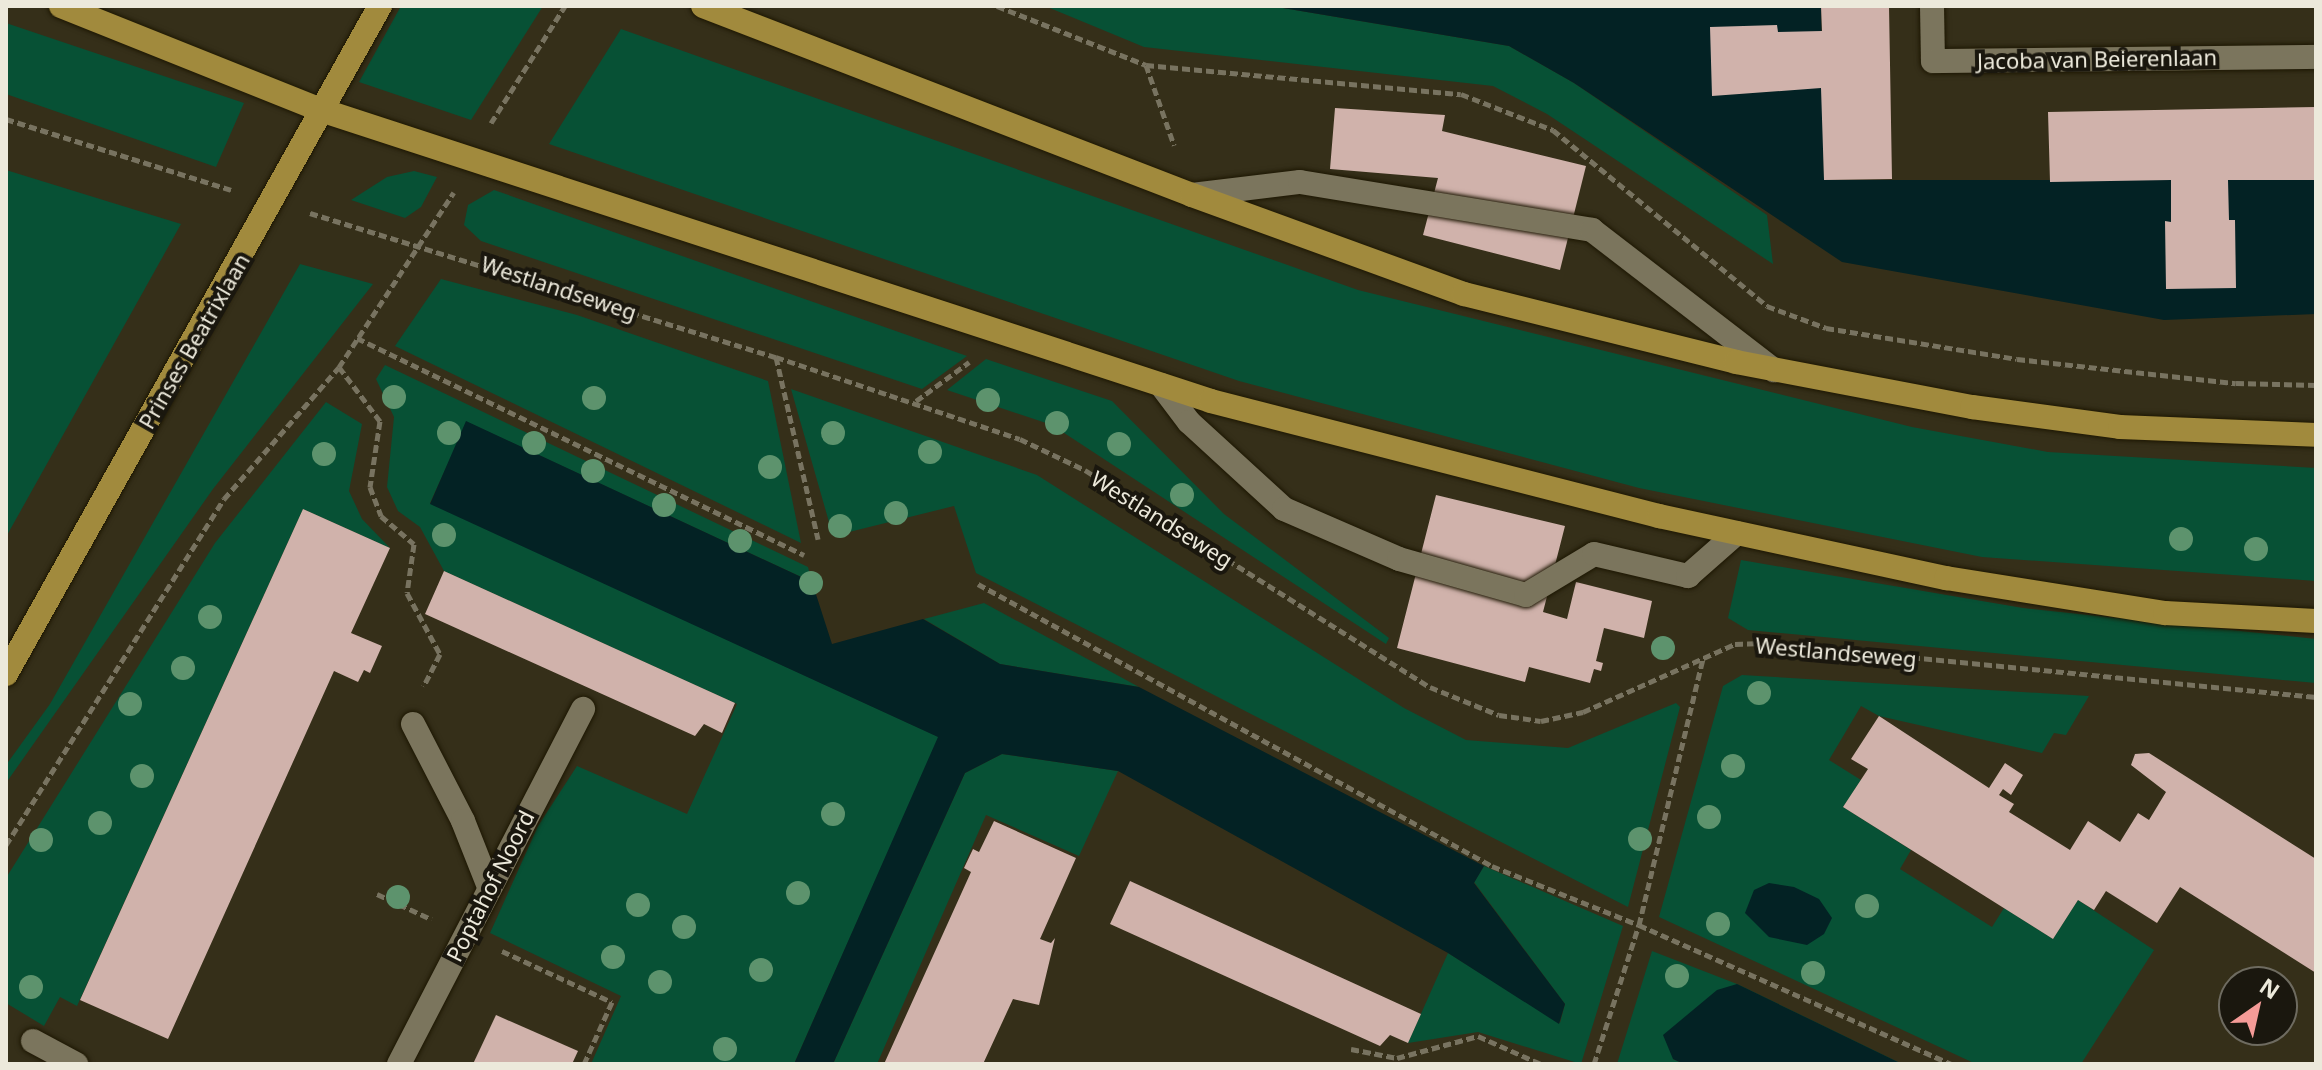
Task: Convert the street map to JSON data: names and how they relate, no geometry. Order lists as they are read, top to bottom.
{
  "streets": {
    "main road": ["Prinses Beatrixlaan"],
    "street": ["Jacoba van Beierenlaan", "Poptahof Noord"],
    "path": ["Westlandseweg"]
  },
  "crossings": [
    ["Westlandseweg", "Prinses Beatrixlaan"]
  ],
  "north": "top right"
}
